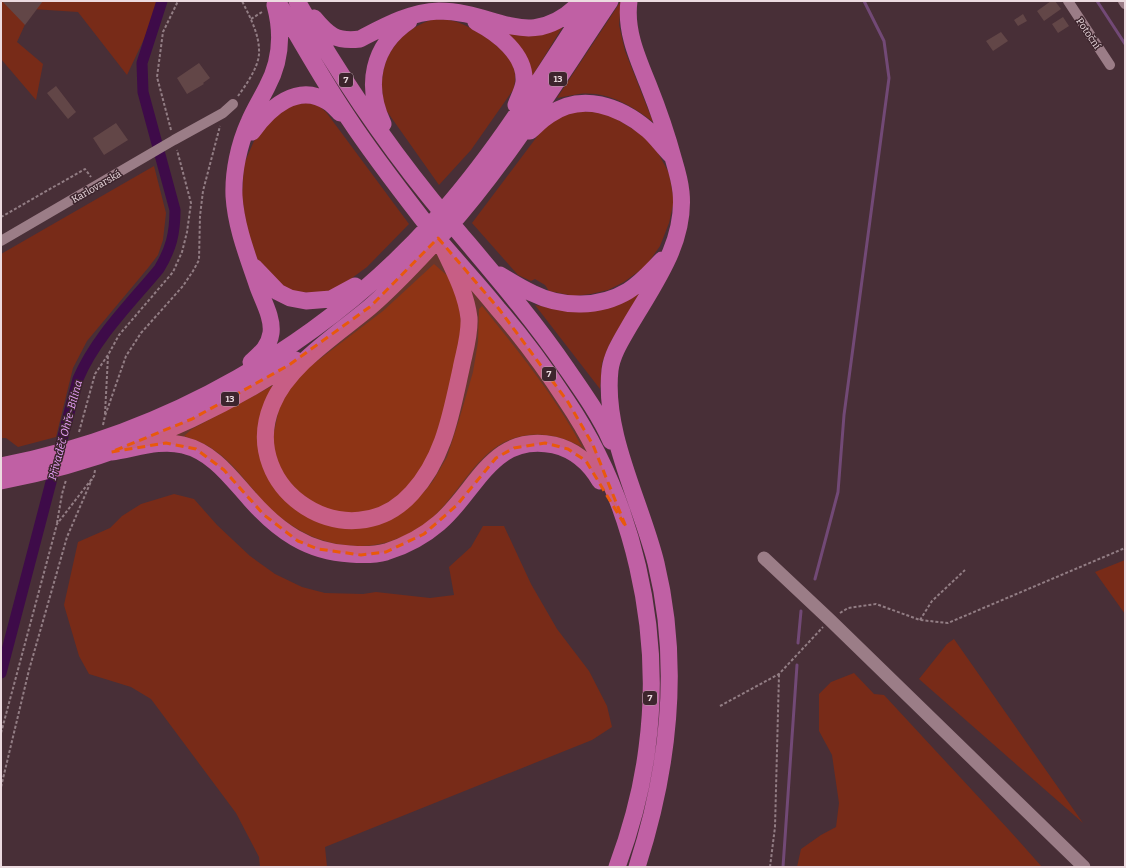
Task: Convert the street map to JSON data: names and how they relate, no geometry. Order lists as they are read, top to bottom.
{
  "streets": {
    "highway": ["13", "7"],
    "street": ["Potoční", "Karlovarská"]
  },
  "water": ["Přivaděč Ohře-Bílina"]
}
